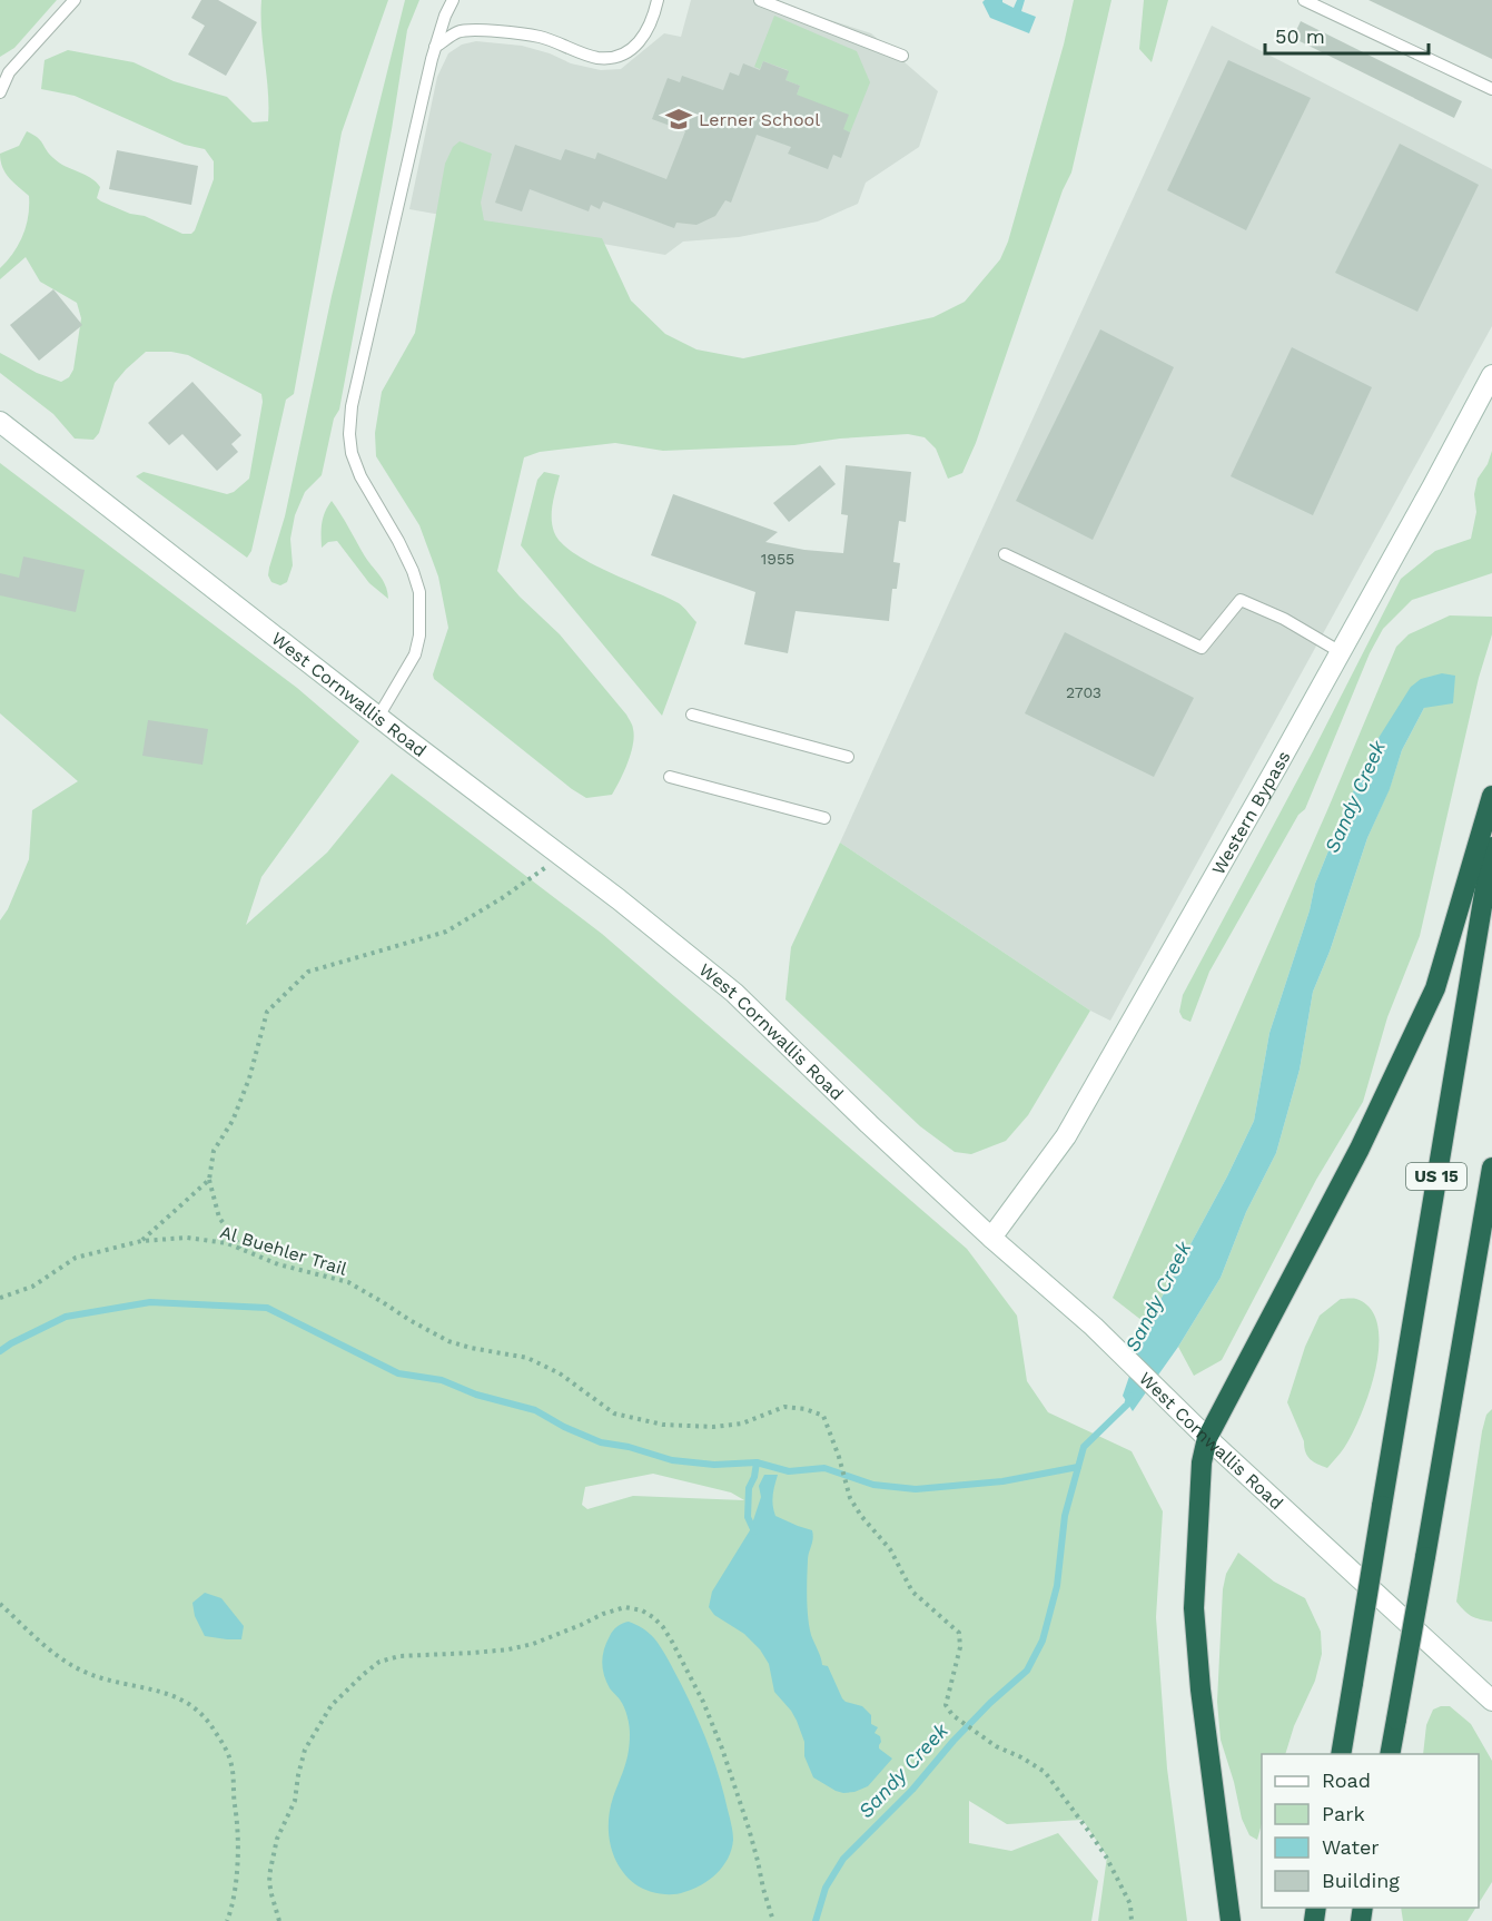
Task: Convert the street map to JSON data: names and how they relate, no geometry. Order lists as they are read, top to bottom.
{
  "streets": {
    "highway": ["US 15"],
    "street": ["West Cornwallis Road", "Western Bypass"],
    "path": ["Al Buehler Trail"]
  },
  "crossings": [
    ["West Cornwallis Road", "Western Bypass"]
  ],
  "water": ["Sandy Creek"],
  "places": {
    "school or university": ["Lerner School"]
  },
  "house_numbers": ["1955", "2703"],
  "legend": [
    "Road",
    "Park",
    "Water",
    "Building"
  ],
  "scale_bar": "50 m"
}
